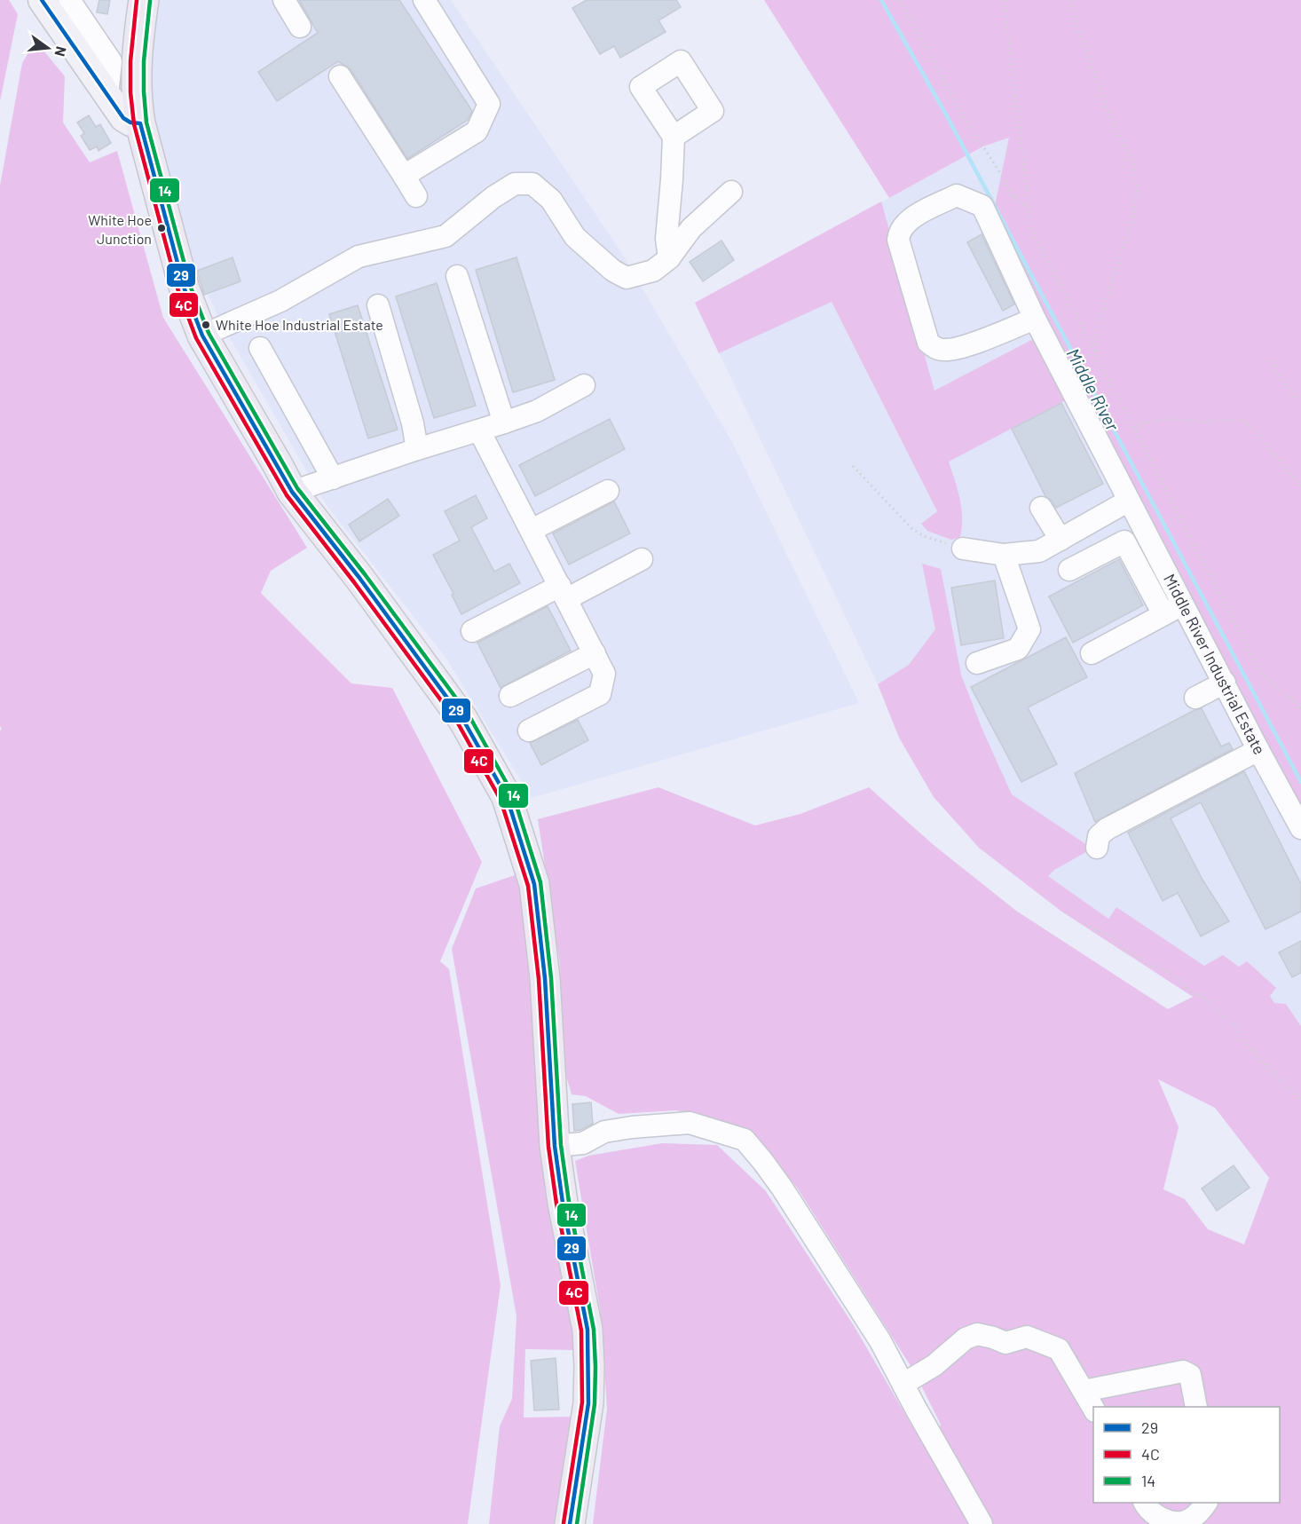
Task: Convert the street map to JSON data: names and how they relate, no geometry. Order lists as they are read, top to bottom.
{
  "streets": {
    "street": ["Middle River Industrial Estate"]
  },
  "water": ["Middle River"],
  "places": ["White Hoe Junction", "White Hoe Industrial Estate"],
  "lines": ["transit line 29", "transit line 4C", "transit line 14"],
  "legend": ["29", "4C", "14"],
  "north": "right"
}
